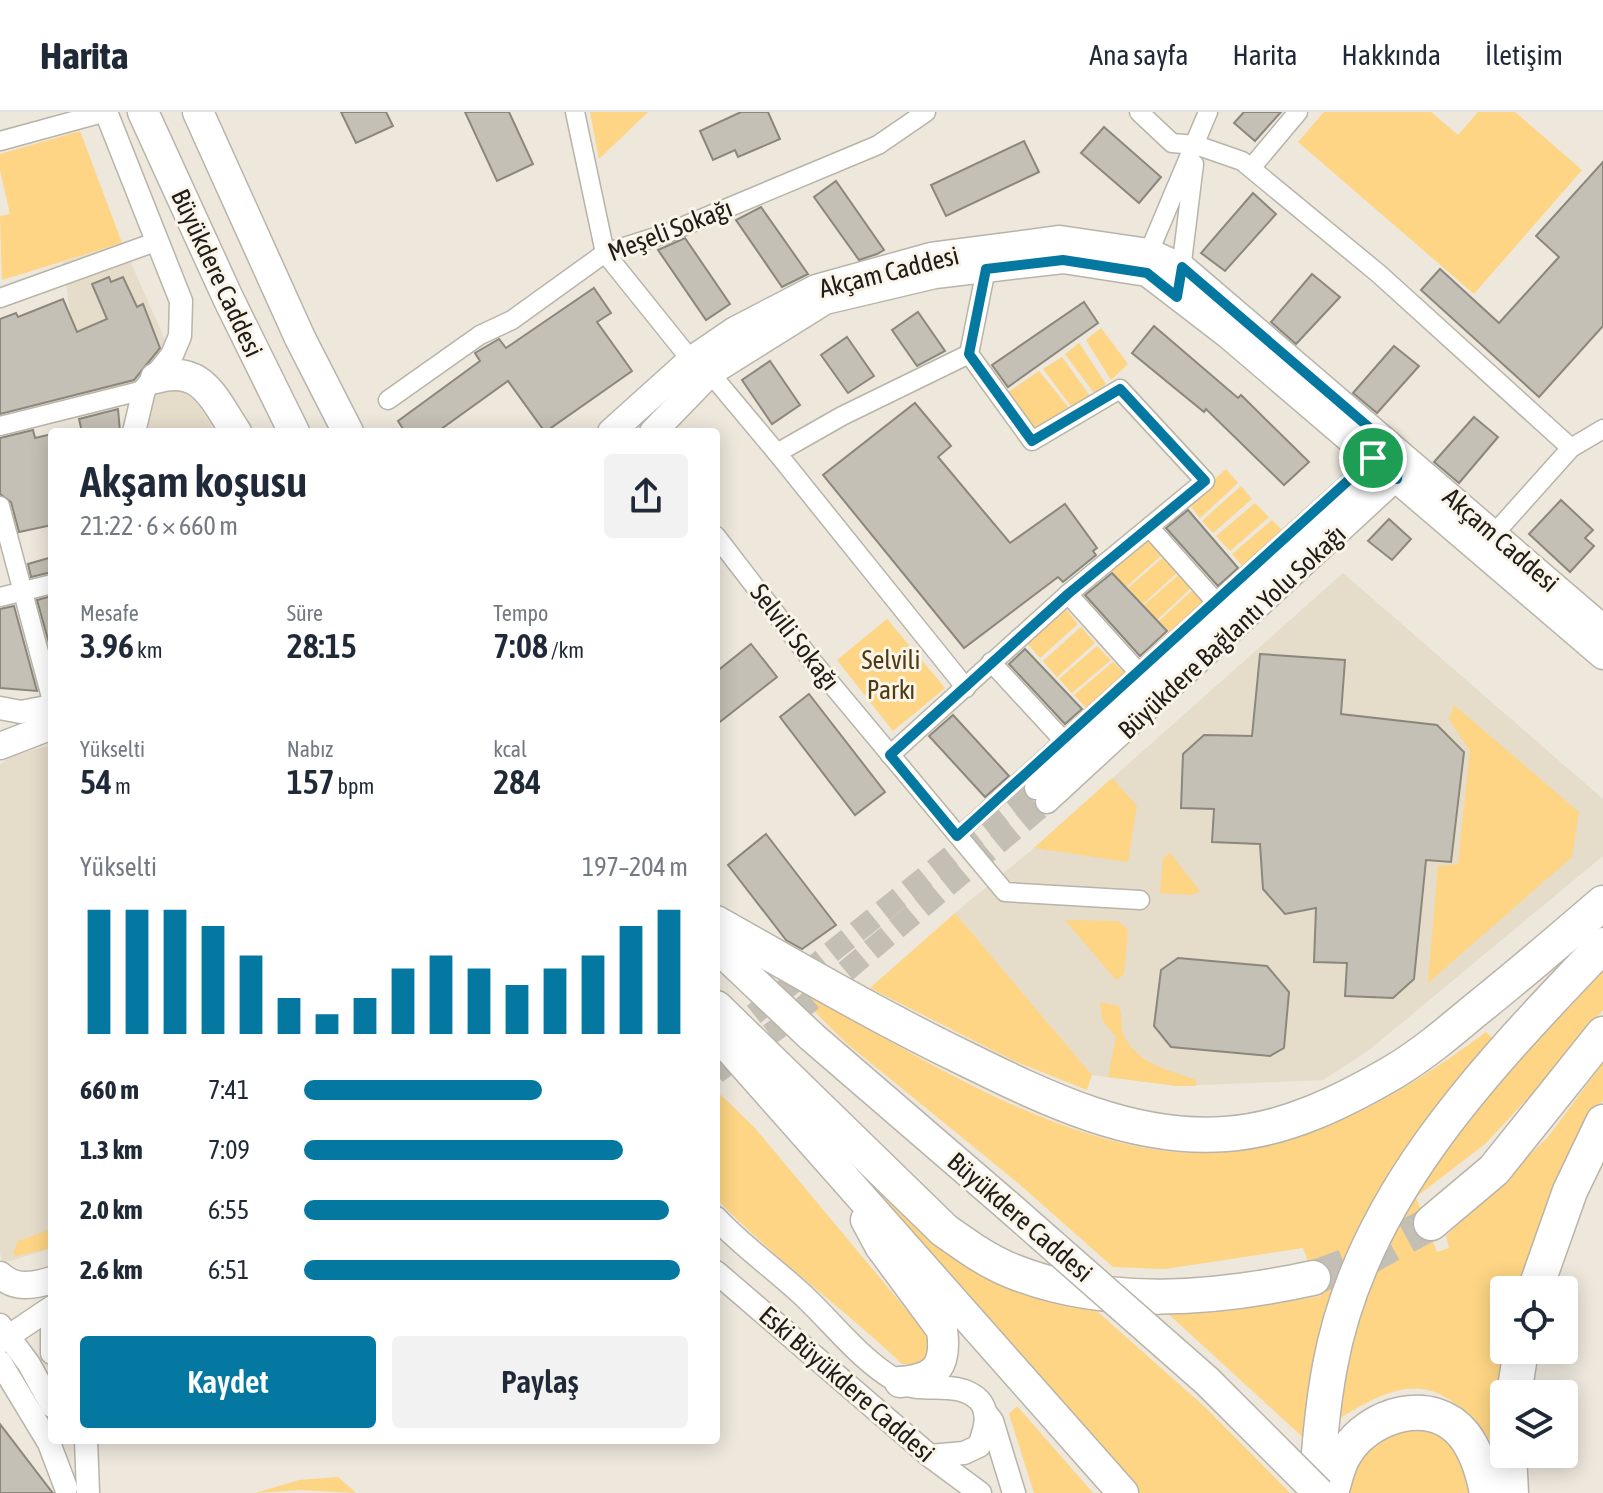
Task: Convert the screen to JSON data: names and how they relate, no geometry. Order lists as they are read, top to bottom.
{
  "streets": {
    "main road": ["Akçam Caddesi", "Büyükdere Caddesi"],
    "street": ["Meşeli Sokağı", "Selvili Sokağı", "Eski Büyükdere Caddesi"]
  },
  "parks": ["Selvili Parkı"],
  "page": {
    "header": "Harita",
    "nav": [
      "Ana sayfa",
      "Harita",
      "Hakkında",
      "İletişim"
    ],
    "heading": ["Akşam koşusu", "21:22 · 6 × 660 m"],
    "stats": [
      ["Mesafe", "3.96 km"],
      ["Süre", "28:15"],
      ["Tempo", "7:08 /km"],
      ["Yükselti", "54 m"],
      ["Nabız", "157 bpm"],
      ["kcal", "284"]
    ],
    "chart": ["Yükselti", "197–204 m"],
    "list": [
      {
        "name": "660 m",
        "note": "7:41"
      },
      {
        "name": "1.3 km",
        "note": "7:09"
      },
      {
        "name": "2.0 km",
        "note": "6:55"
      },
      {
        "name": "2.6 km",
        "note": "6:51"
      }
    ],
    "buttons": ["Kaydet", "Paylaş"]
  }
}
